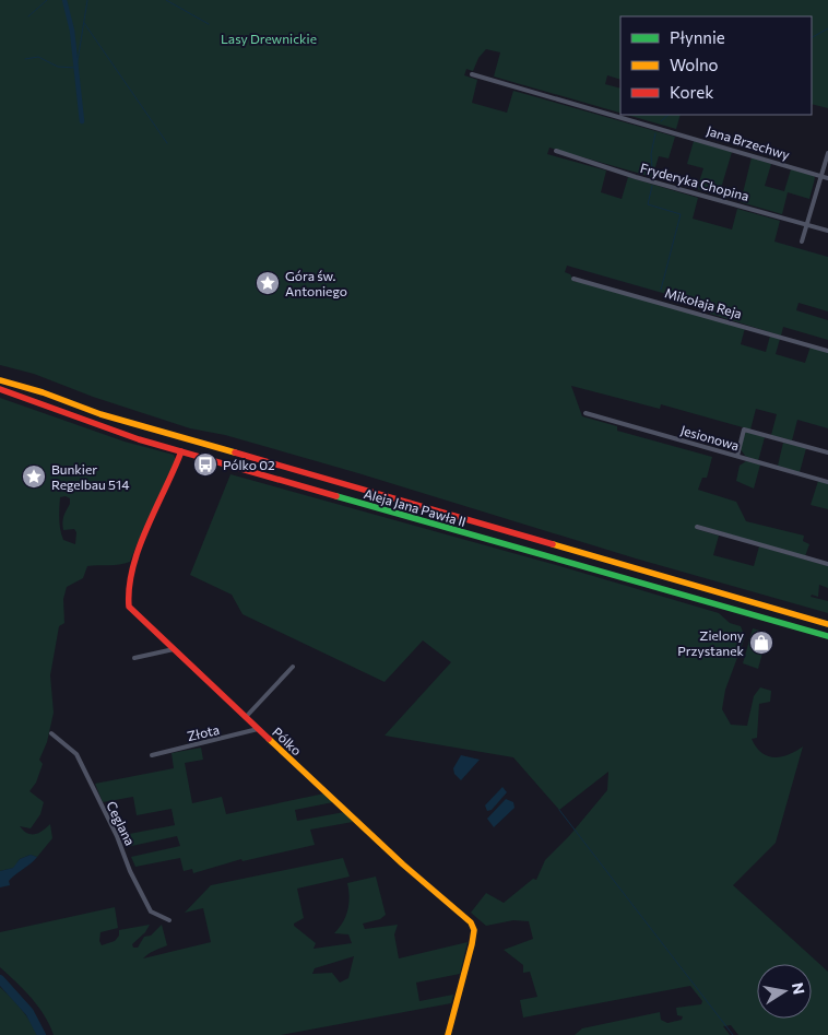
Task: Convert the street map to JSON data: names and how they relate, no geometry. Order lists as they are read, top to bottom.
{
  "streets": {
    "main road": ["Aleja Jana Pawła II", "Pólko"],
    "street": [
      "Jana Brzechwy",
      "Fryderyka Chopina",
      "Mikołaja Reja",
      "Jesionowa",
      "Złota",
      "Ceglana"
    ]
  },
  "crossings": [
    ["Aleja Jana Pawła II", "Pólko"],
    ["Złota", "Pólko"]
  ],
  "parks": ["Lasy Drewnickie"],
  "places": {
    "place": ["Góra św. Antoniego", "Bunkier Regelbau 514"],
    "bus stop": ["Pólko 02"],
    "shop": ["Zielony Przystanek"]
  },
  "legend": ["Płynnie", "Wolno", "Korek"],
  "north": "right"
}
